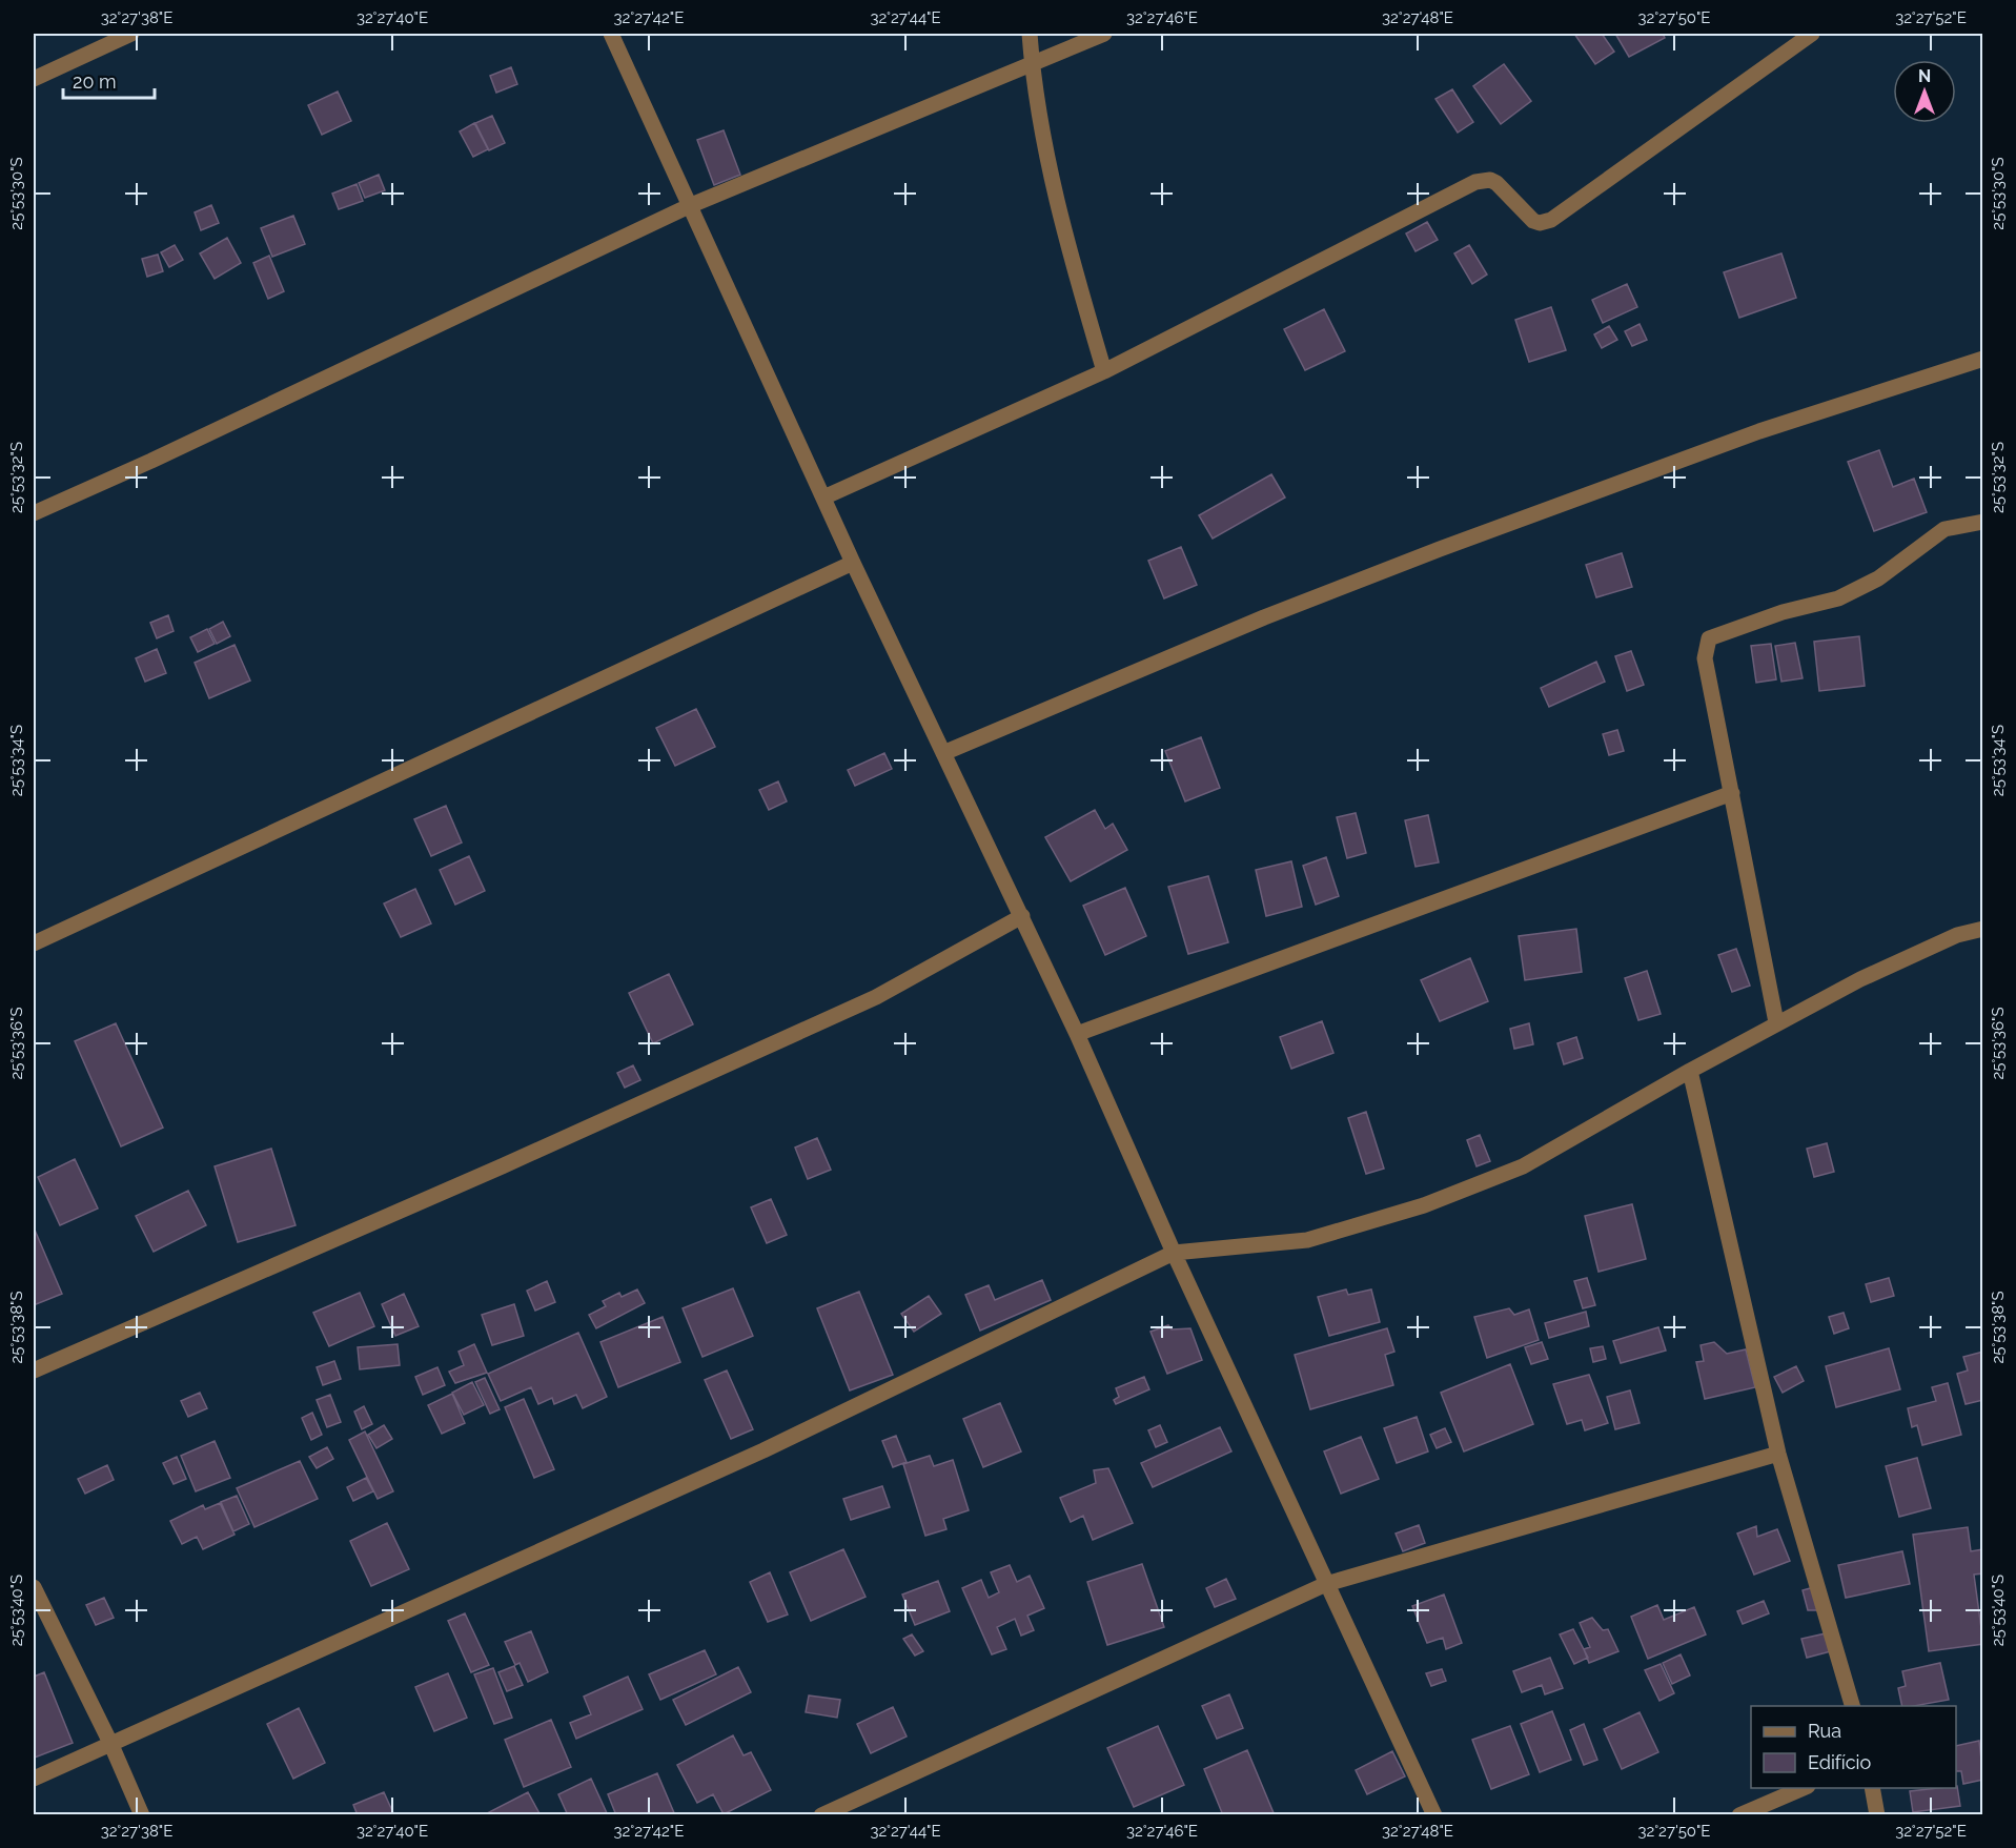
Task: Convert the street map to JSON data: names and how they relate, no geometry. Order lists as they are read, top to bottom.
{
  "legend": ["Rua", "Edifício"],
  "scale_bar": "20 m",
  "north": "top",
  "coordinates": [
    "32°27'38\"E",
    "32°27'40\"E",
    "32°27'42\"E",
    "32°27'44\"E",
    "32°27'46\"E",
    "32°27'48\"E",
    "32°27'50\"E",
    "32°27'52\"E",
    "25°53'30\"S",
    "25°53'32\"S",
    "25°53'34\"S",
    "25°53'36\"S",
    "25°53'38\"S",
    "25°53'40\"S"
  ]
}
